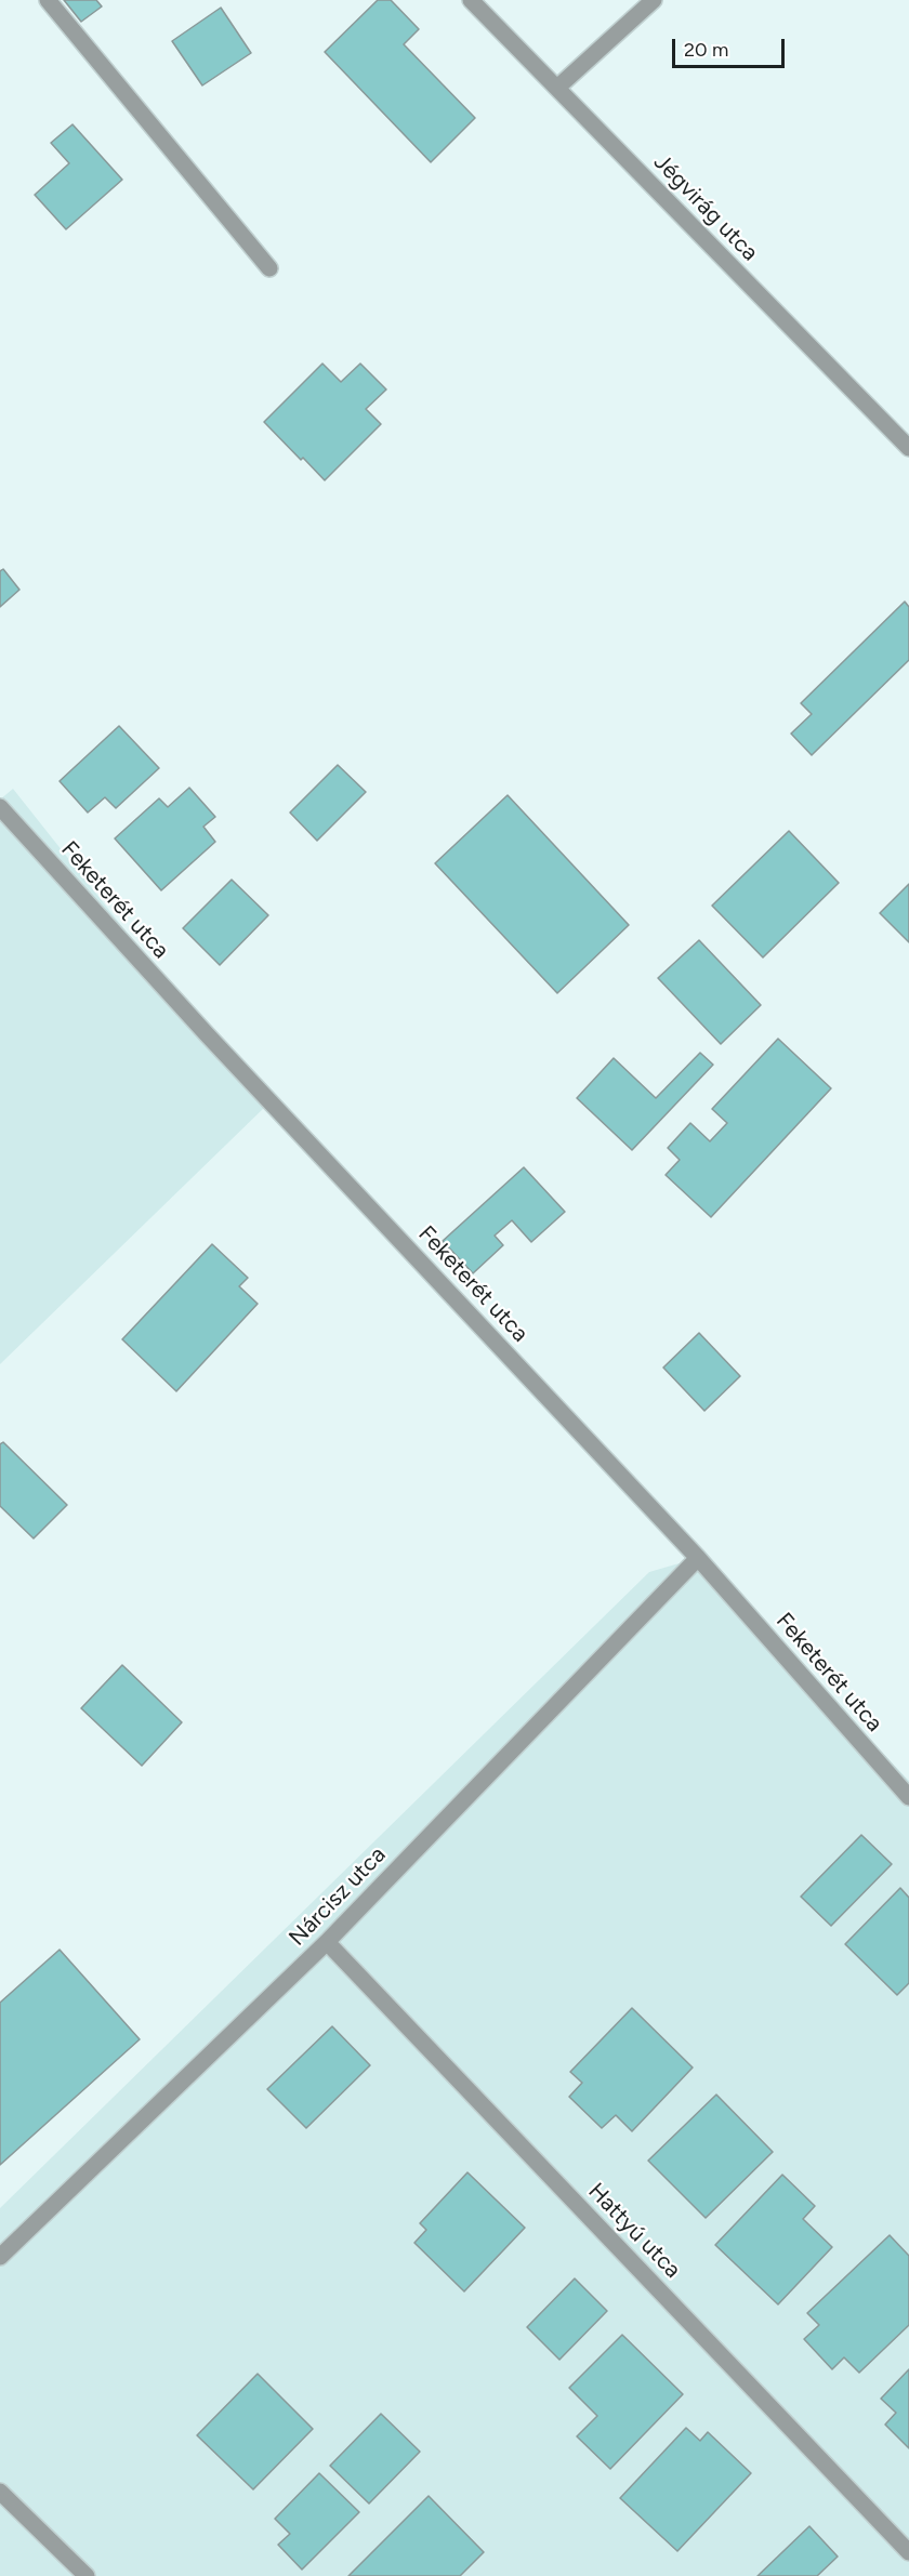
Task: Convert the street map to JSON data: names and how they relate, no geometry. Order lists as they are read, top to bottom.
{
  "streets": {
    "street": [
      "Jégvirág utca",
      "Feketerét utca",
      "Nárcisz utca",
      "Hattyú utca"
    ]
  },
  "crossings": [
    ["Feketerét utca", "Nárcisz utca"],
    ["Nárcisz utca", "Hattyú utca"]
  ],
  "scale_bar": "20 m"
}
